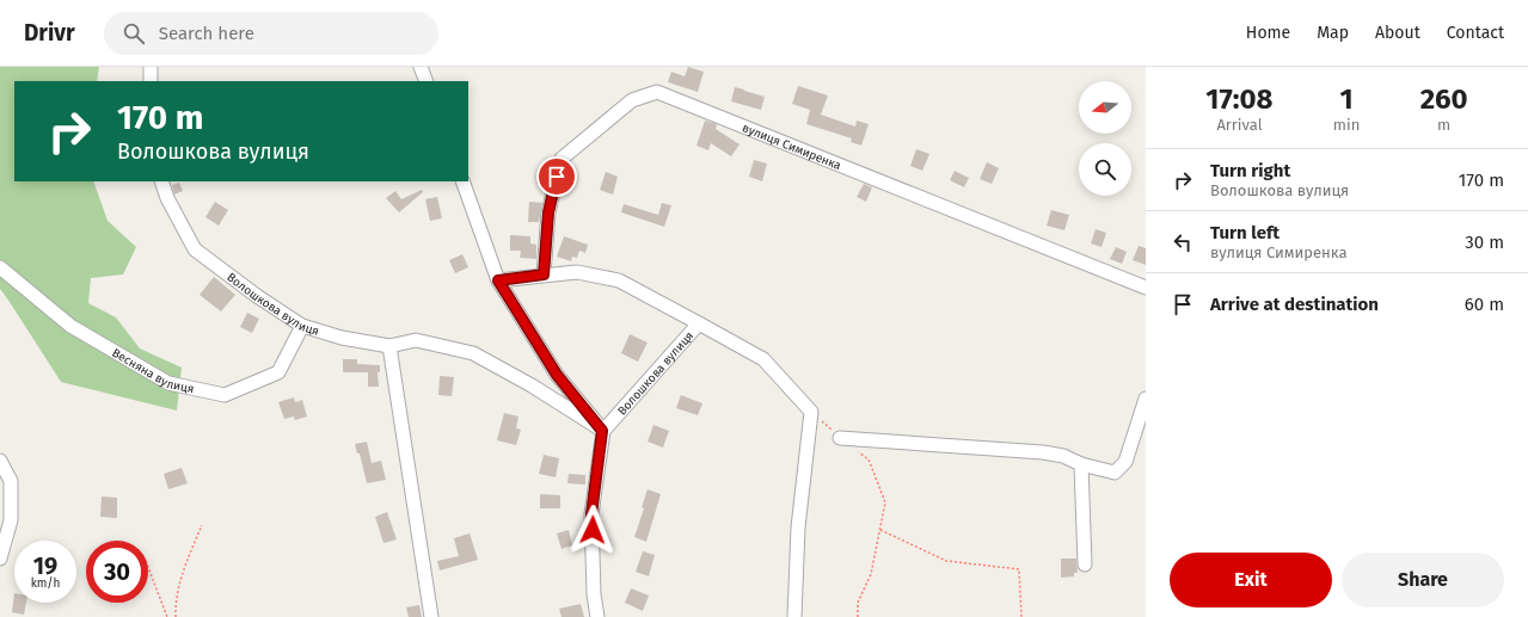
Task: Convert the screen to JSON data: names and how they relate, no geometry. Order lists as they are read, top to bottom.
{
  "streets": {
    "street": ["вулиця Симиренка", "Волошкова вулиця", "Весняна вулиця"]
  },
  "crossings": [
    ["вулиця Симиренка", "Волошкова вулиця"],
    ["Волошкова вулиця", "Весняна вулиця"]
  ],
  "north": "left",
  "page": {
    "header": "Drivr",
    "search": "Search here",
    "nav": [
      "Home",
      "Map",
      "About",
      "Contact"
    ],
    "eta": [
      "17:08",
      "Arrival",
      "1",
      "min",
      "260",
      "m"
    ],
    "turn": ["170 m", "Волошкова вулиця"],
    "list": [
      {
        "name": "Turn right",
        "note": "Волошкова вулиця",
        "value": "170 m"
      },
      {
        "name": "Turn left",
        "note": "вулиця Симиренка",
        "value": "30 m"
      },
      {
        "name": "Arrive at destination",
        "value": "60 m"
      }
    ],
    "speed": "19 km/h",
    "limit": "30",
    "buttons": ["Exit", "Share"]
  }
}
